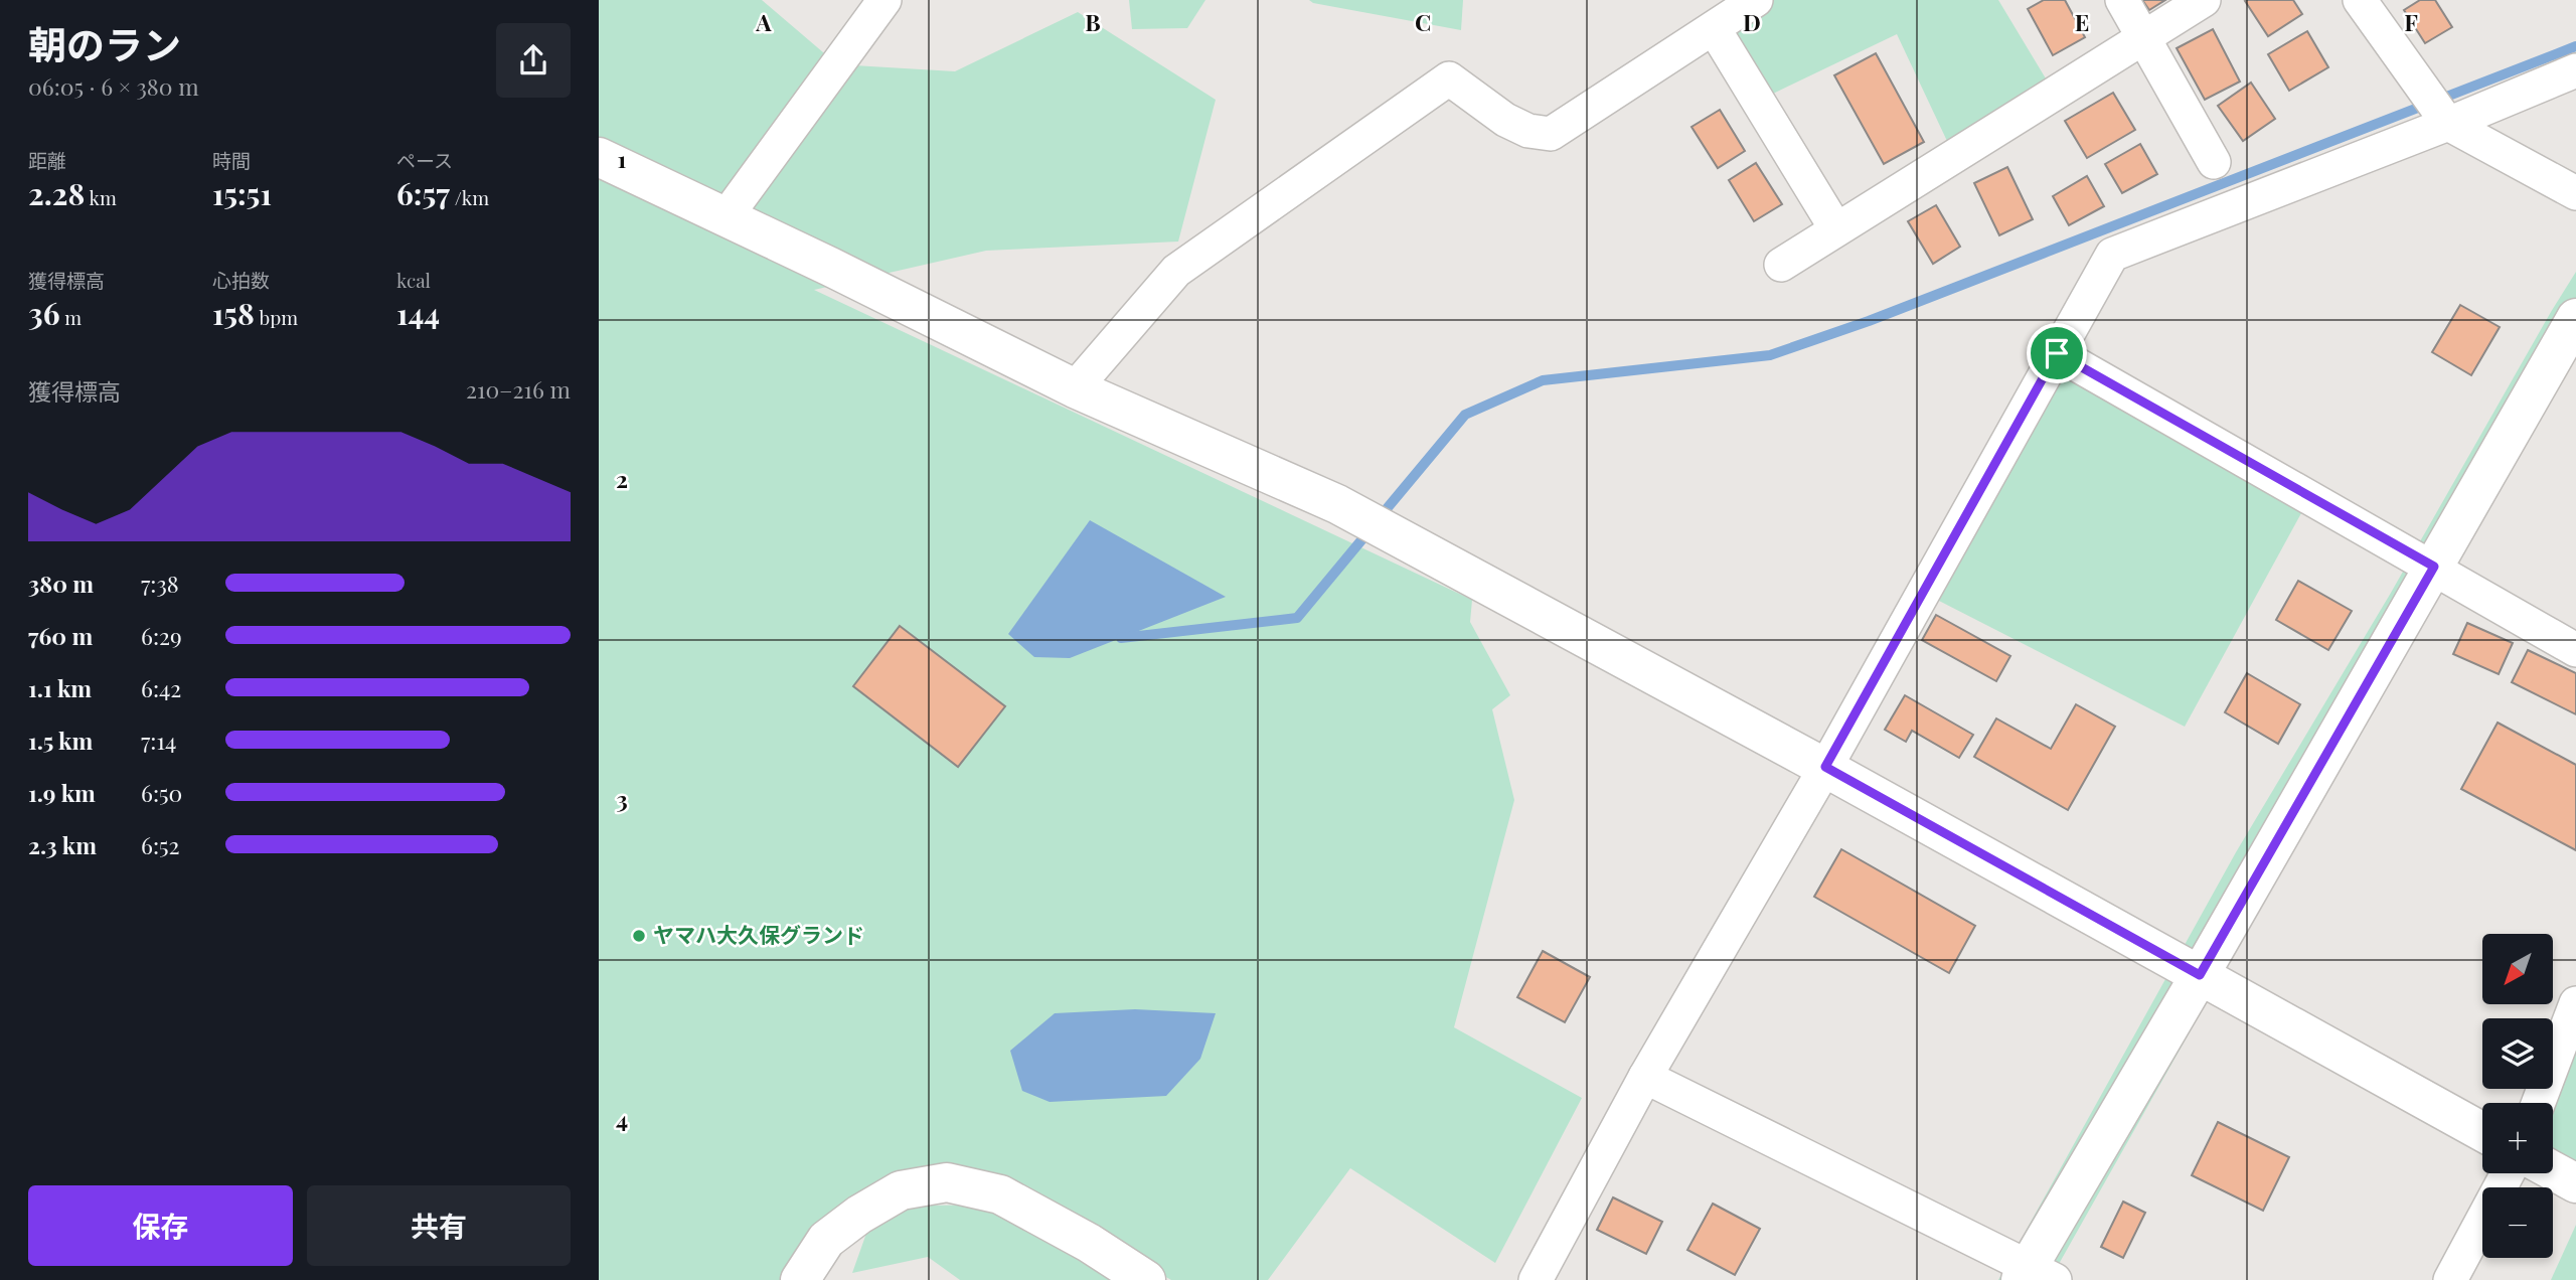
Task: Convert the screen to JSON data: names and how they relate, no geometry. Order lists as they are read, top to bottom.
{
  "places": ["ヤマハ大久保グランド"],
  "north": "bottom left",
  "page": {
    "heading": ["朝のラン", "06:05 · 6 × 380 m"],
    "stats": [
      ["距離", "2.28 km"],
      ["時間", "15:51"],
      ["ペース", "6:57 /km"],
      ["獲得標高", "36 m"],
      ["心拍数", "158 bpm"],
      ["kcal", "144"]
    ],
    "chart": ["獲得標高", "210–216 m"],
    "list": [
      {
        "name": "380 m",
        "note": "7:38"
      },
      {
        "name": "760 m",
        "note": "6:29"
      },
      {
        "name": "1.1 km",
        "note": "6:42"
      },
      {
        "name": "1.5 km",
        "note": "7:14"
      },
      {
        "name": "1.9 km",
        "note": "6:50"
      },
      {
        "name": "2.3 km",
        "note": "6:52"
      }
    ],
    "map_buttons": ["+", "−"],
    "buttons": ["保存", "共有"]
  },
  "grid": {
    "columns": [
      "A",
      "B",
      "C",
      "D",
      "E",
      "F"
    ],
    "rows": [
      "1",
      "2",
      "3",
      "4"
    ]
  }
}
